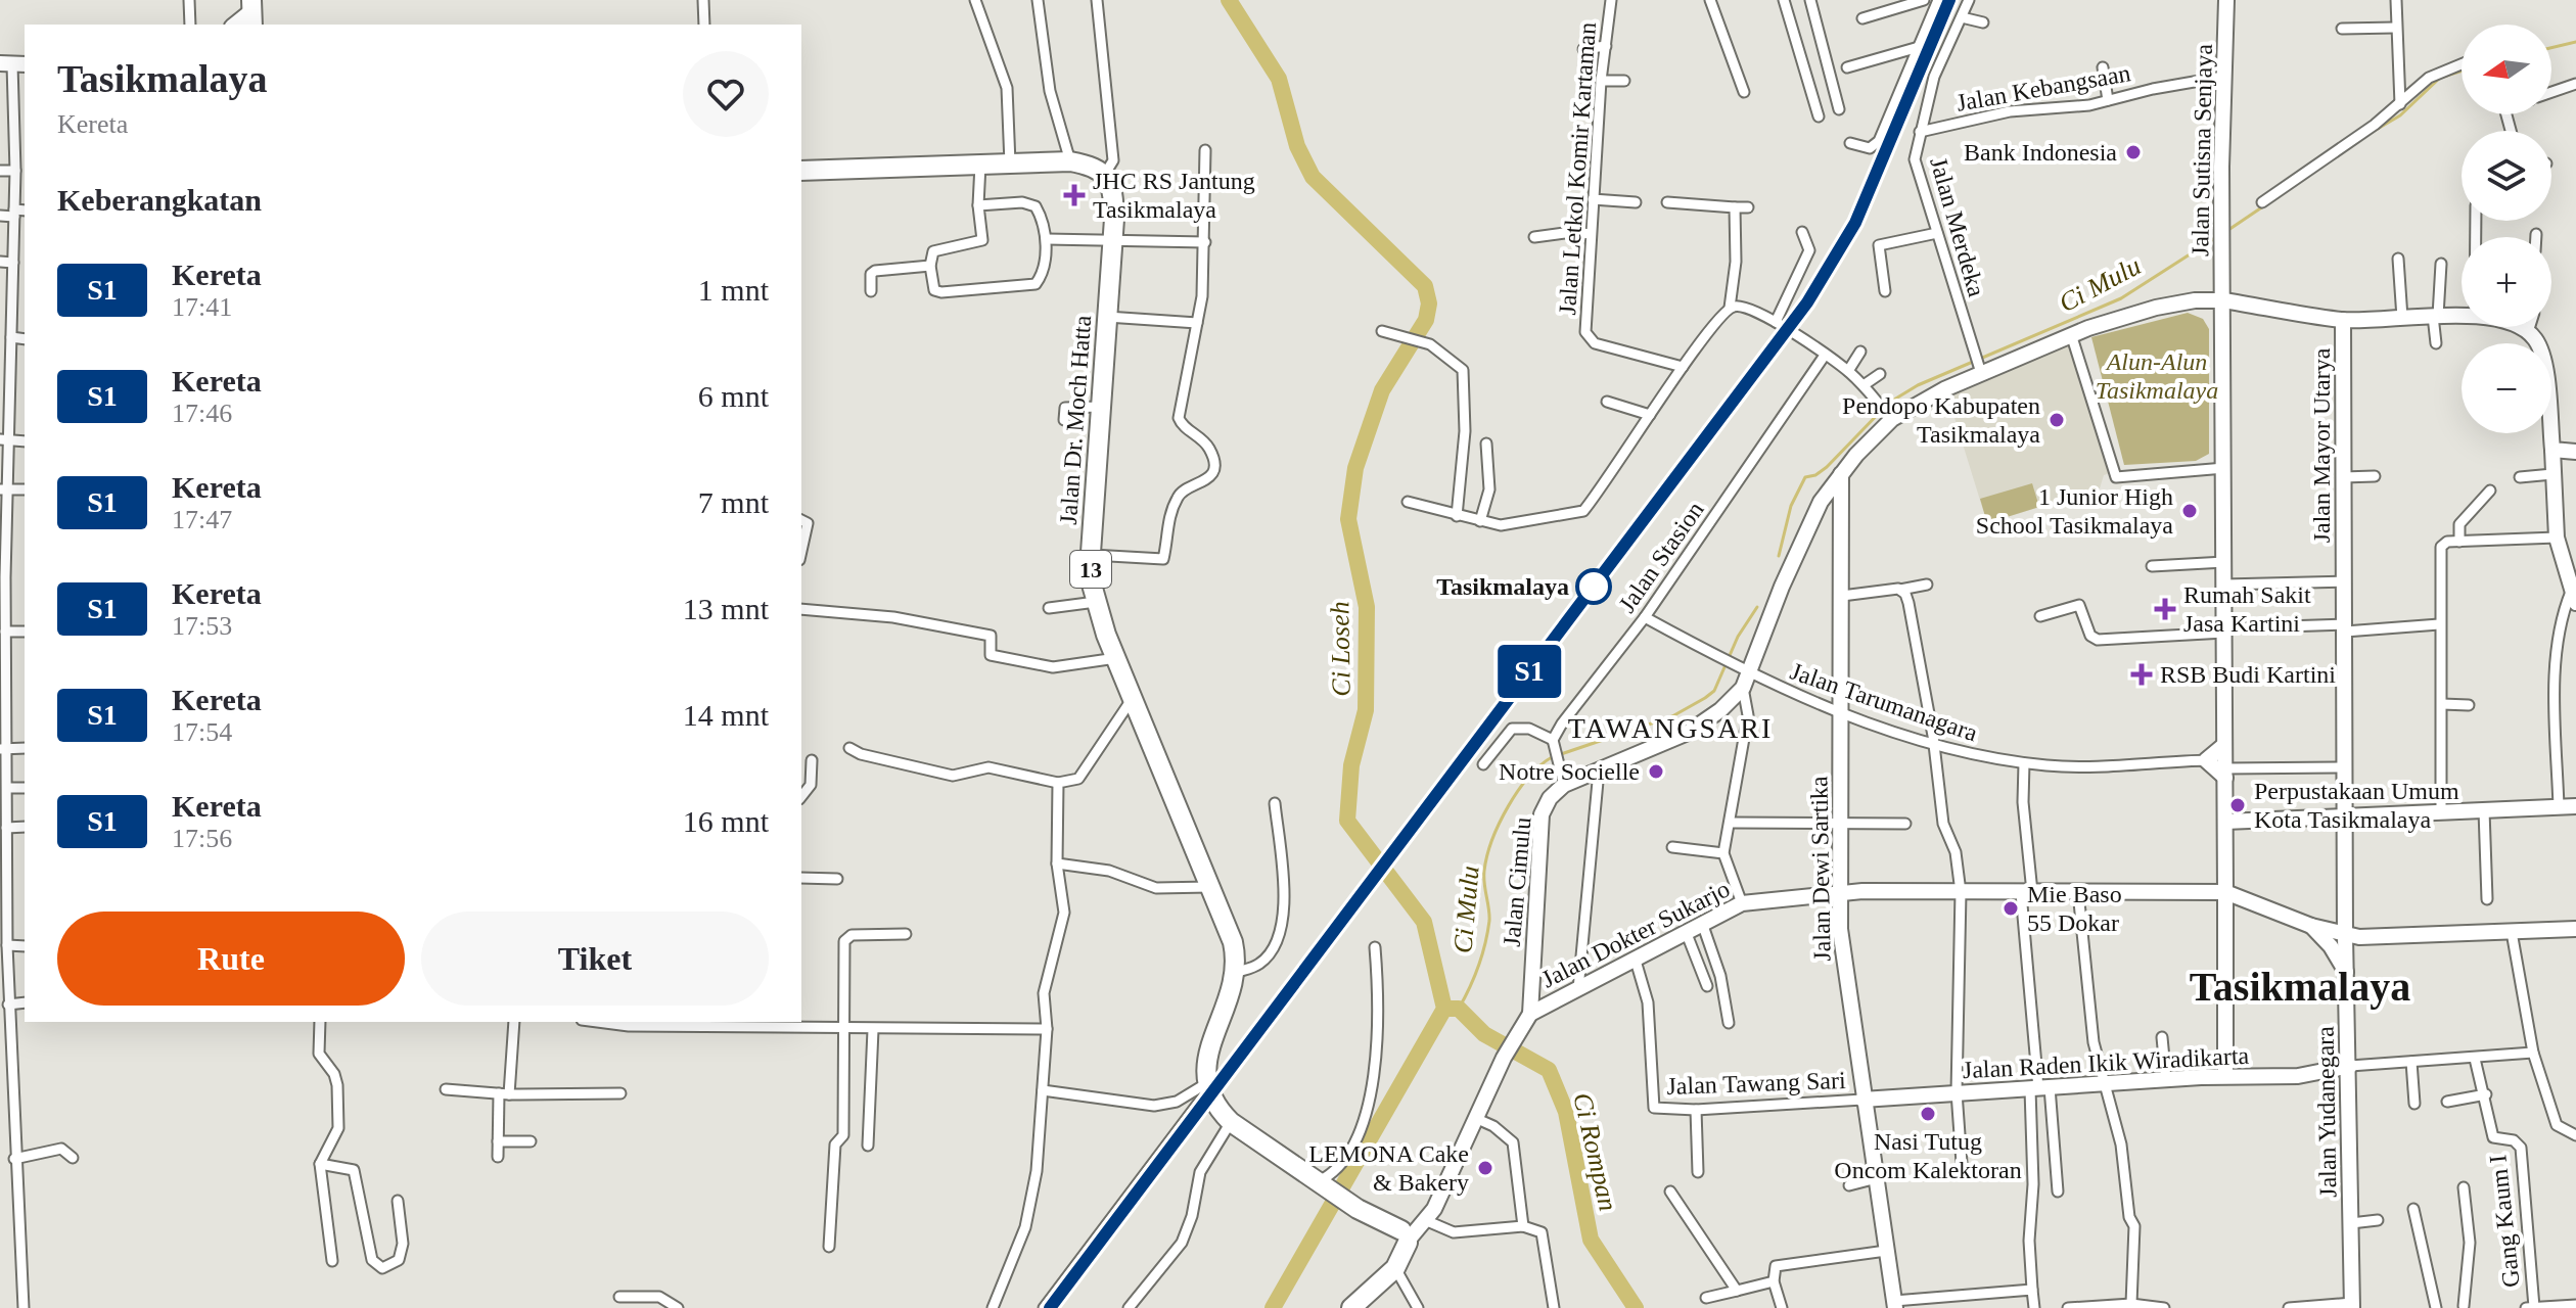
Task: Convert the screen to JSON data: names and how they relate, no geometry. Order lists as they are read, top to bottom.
{
  "streets": {
    "highway": ["Jalan Dr. Moch Hatta", "13"],
    "main road": [
      "Jalan Sutisna Senjaya",
      "Jalan Mayor Utarya",
      "Jalan Dewi Sartika",
      "Jalan Cimulu",
      "Jalan Dokter Sukarjo",
      "Jalan Raden Ikik Wiradikarta",
      "Jalan Yudanegara"
    ],
    "street": [
      "Jalan Kebangsaan",
      "Jalan Letkol Komir Kartaman",
      "Jalan Merdeka",
      "Jalan Stasion",
      "Jalan Tarumanagara",
      "Jalan Tawang Sari",
      "Gang Kaum I"
    ]
  },
  "crossings": [
    ["Jalan Kebangsaan", "Jalan Sutisna Senjaya"],
    ["Jalan Kebangsaan", "Jalan Merdeka"],
    ["Jalan Sutisna Senjaya", "Jalan Dokter Sukarjo"],
    ["Jalan Sutisna Senjaya", "Jalan Raden Ikik Wiradikarta"],
    ["Jalan Mayor Utarya", "Jalan Yudanegara"],
    ["Jalan Stasion", "Jalan Tarumanagara"],
    ["Jalan Tarumanagara", "Jalan Dewi Sartika"],
    ["Jalan Dewi Sartika", "Jalan Dokter Sukarjo"],
    ["Jalan Dewi Sartika", "Jalan Raden Ikik Wiradikarta"],
    ["Jalan Dewi Sartika", "Jalan Tawang Sari"],
    ["Jalan Cimulu", "Jalan Dokter Sukarjo"],
    ["Jalan Dokter Sukarjo", "Jalan Tawang Sari"],
    ["Jalan Raden Ikik Wiradikarta", "Jalan Tawang Sari"],
    ["Jalan Raden Ikik Wiradikarta", "Jalan Yudanegara"]
  ],
  "districts": ["TAWANGSARI", "Tasikmalaya"],
  "water": ["Ci Mulu", "Ci Loseh", "Ci Rompan"],
  "parks": ["Alun-Alun Tasikmalaya"],
  "places": {
    "other": [
      "Bank Indonesia",
      "Pendopo Kabupaten Tasikmalaya",
      "1 Junior High School Tasikmalaya",
      "Tasikmalaya",
      "Notre Socielle",
      "Perpustakaan Umum Kota Tasikmalaya",
      "Mie Baso 55 Dokar",
      "Nasi Tutug Oncom Kalektoran",
      "LEMONA Cake & Bakery"
    ],
    "health": ["JHC RS Jantung Tasikmalaya", "Rumah Sakit Jasa Kartini", "RSB Budi Kartini"]
  },
  "north": "left",
  "page": {
    "on_map": "S1",
    "map_buttons": ["+", "−"],
    "heading": [
      ["Tasikmalaya", "Kereta"],
      "Keberangkatan"
    ],
    "list": [
      {
        "mark": "S1",
        "name": "Kereta",
        "note": "17:41",
        "value": "1 mnt"
      },
      {
        "mark": "S1",
        "name": "Kereta",
        "note": "17:46",
        "value": "6 mnt"
      },
      {
        "mark": "S1",
        "name": "Kereta",
        "note": "17:47",
        "value": "7 mnt"
      },
      {
        "mark": "S1",
        "name": "Kereta",
        "note": "17:53",
        "value": "13 mnt"
      },
      {
        "mark": "S1",
        "name": "Kereta",
        "note": "17:54",
        "value": "14 mnt"
      },
      {
        "mark": "S1",
        "name": "Kereta",
        "note": "17:56",
        "value": "16 mnt"
      }
    ],
    "buttons": ["Rute", "Tiket"]
  }
}
